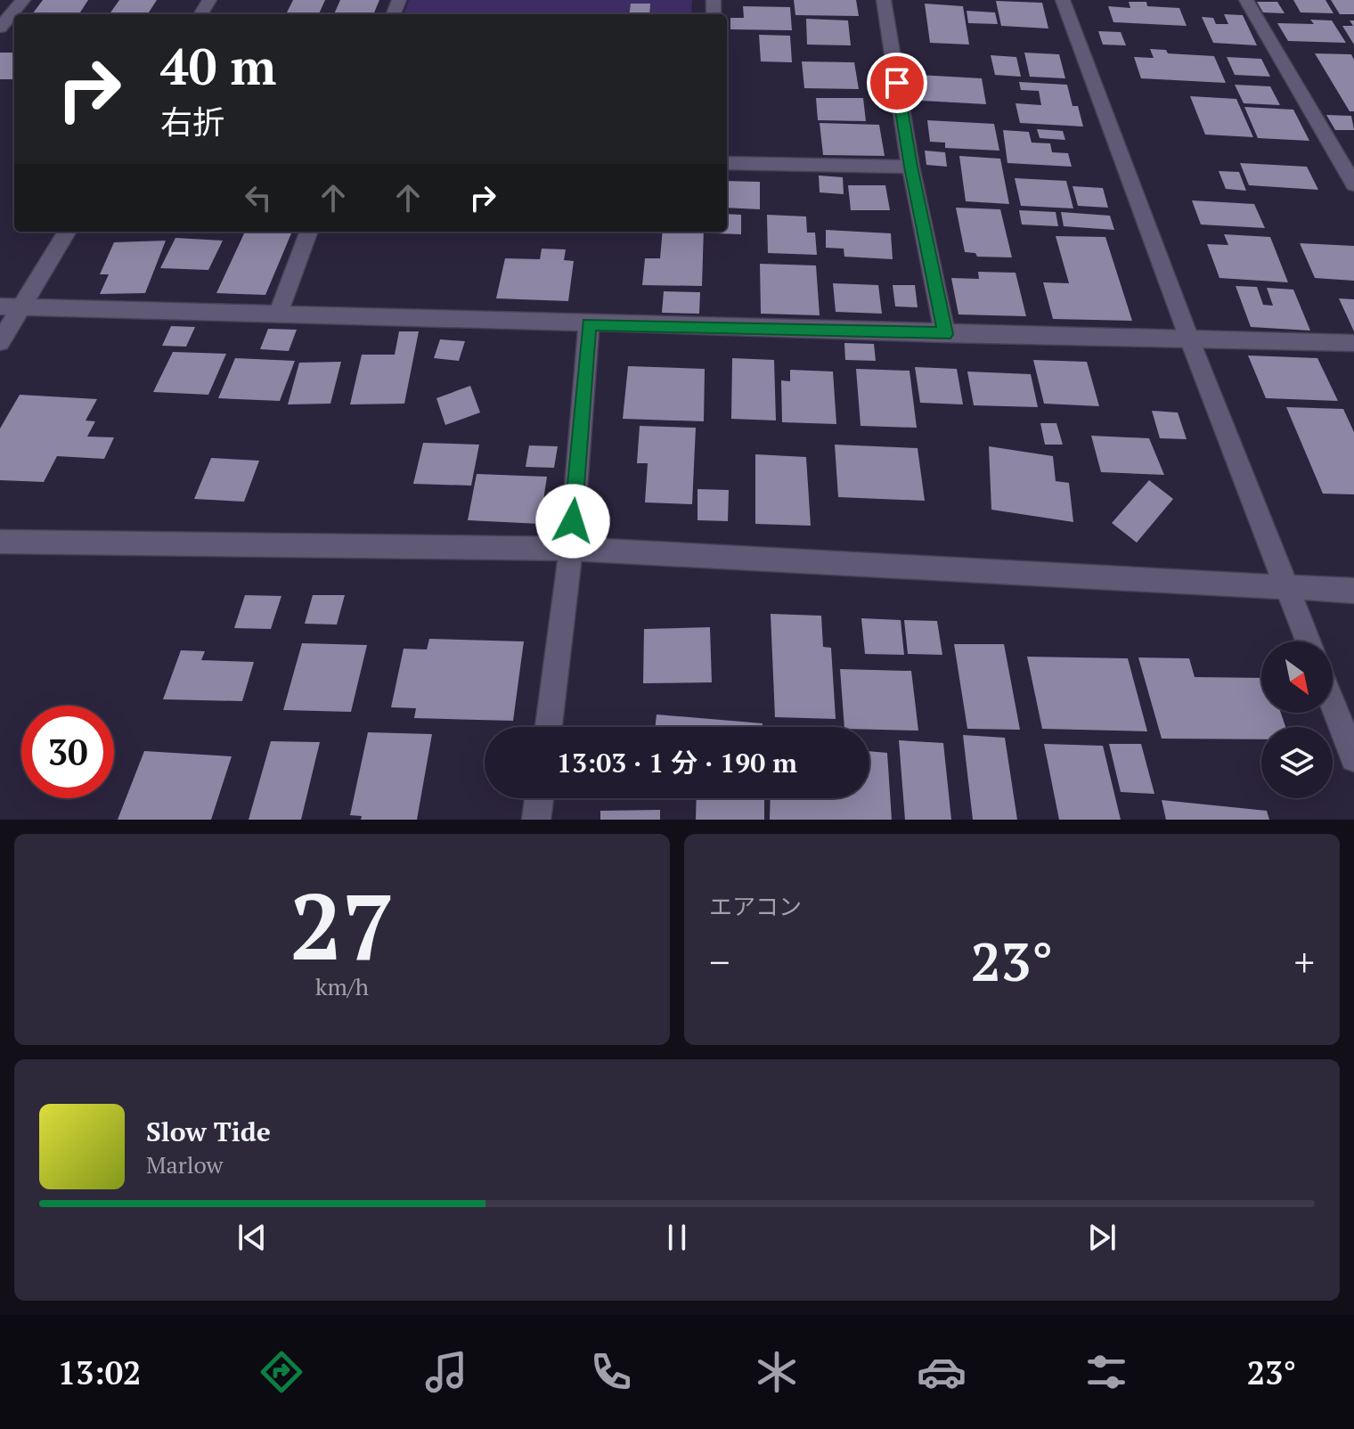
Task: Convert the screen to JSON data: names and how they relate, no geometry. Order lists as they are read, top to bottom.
{
  "north": "bottom right",
  "page": {
    "turn": ["40 m", "右折"],
    "limit": "30",
    "trip": "13:03 · 1 分 · 190 m",
    "tile": [
      ["27", "km/h"],
      "エアコン"
    ],
    "heat": ["−", "23°", "+"],
    "song": ["Slow Tide", "Marlow"],
    "tabs": ["13:02", "23°"]
  }
}
